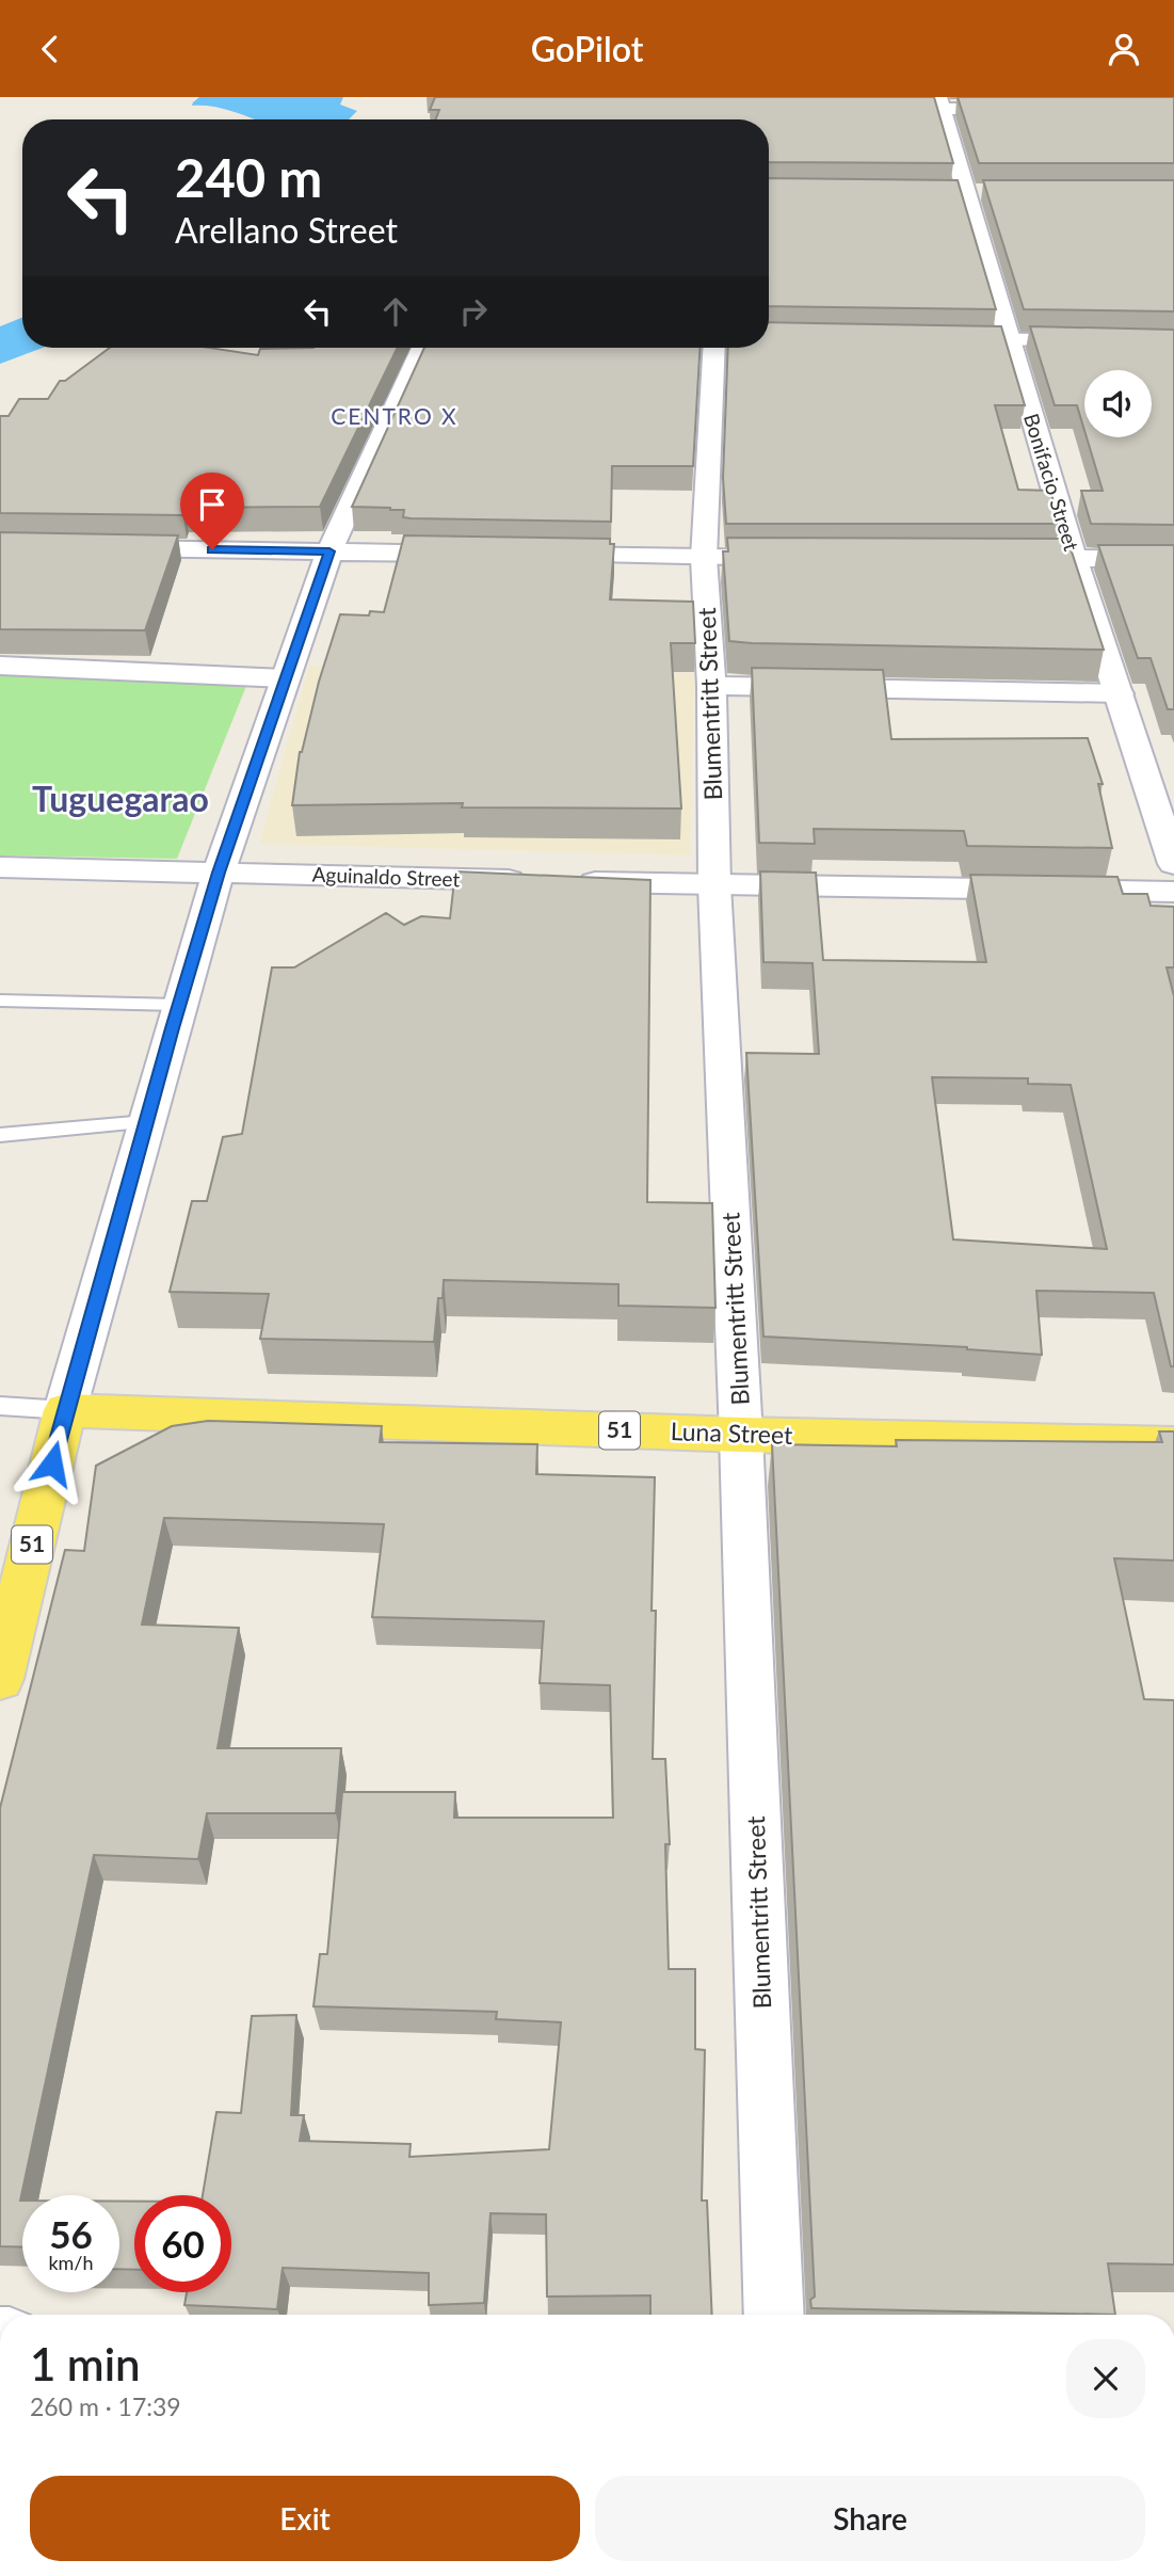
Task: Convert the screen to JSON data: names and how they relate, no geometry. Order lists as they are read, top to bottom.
{
  "streets": {
    "main road": ["51", "Luna Street"],
    "street": ["Bonifacio Street", "Blumentritt Street", "Aguinaldo Street"]
  },
  "crossings": [
    ["Blumentritt Street", "Aguinaldo Street"],
    ["Blumentritt Street", "Luna Street"],
    ["51", "Luna Street"]
  ],
  "districts": ["CENTRO X", "Tuguegarao"],
  "page": {
    "header": "GoPilot",
    "turn": ["240 m", "Arellano Street"],
    "speed": "56 km/h",
    "limit": "60",
    "heading": ["1 min", "260 m · 17:39"],
    "buttons": ["Exit", "Share"]
  }
}
